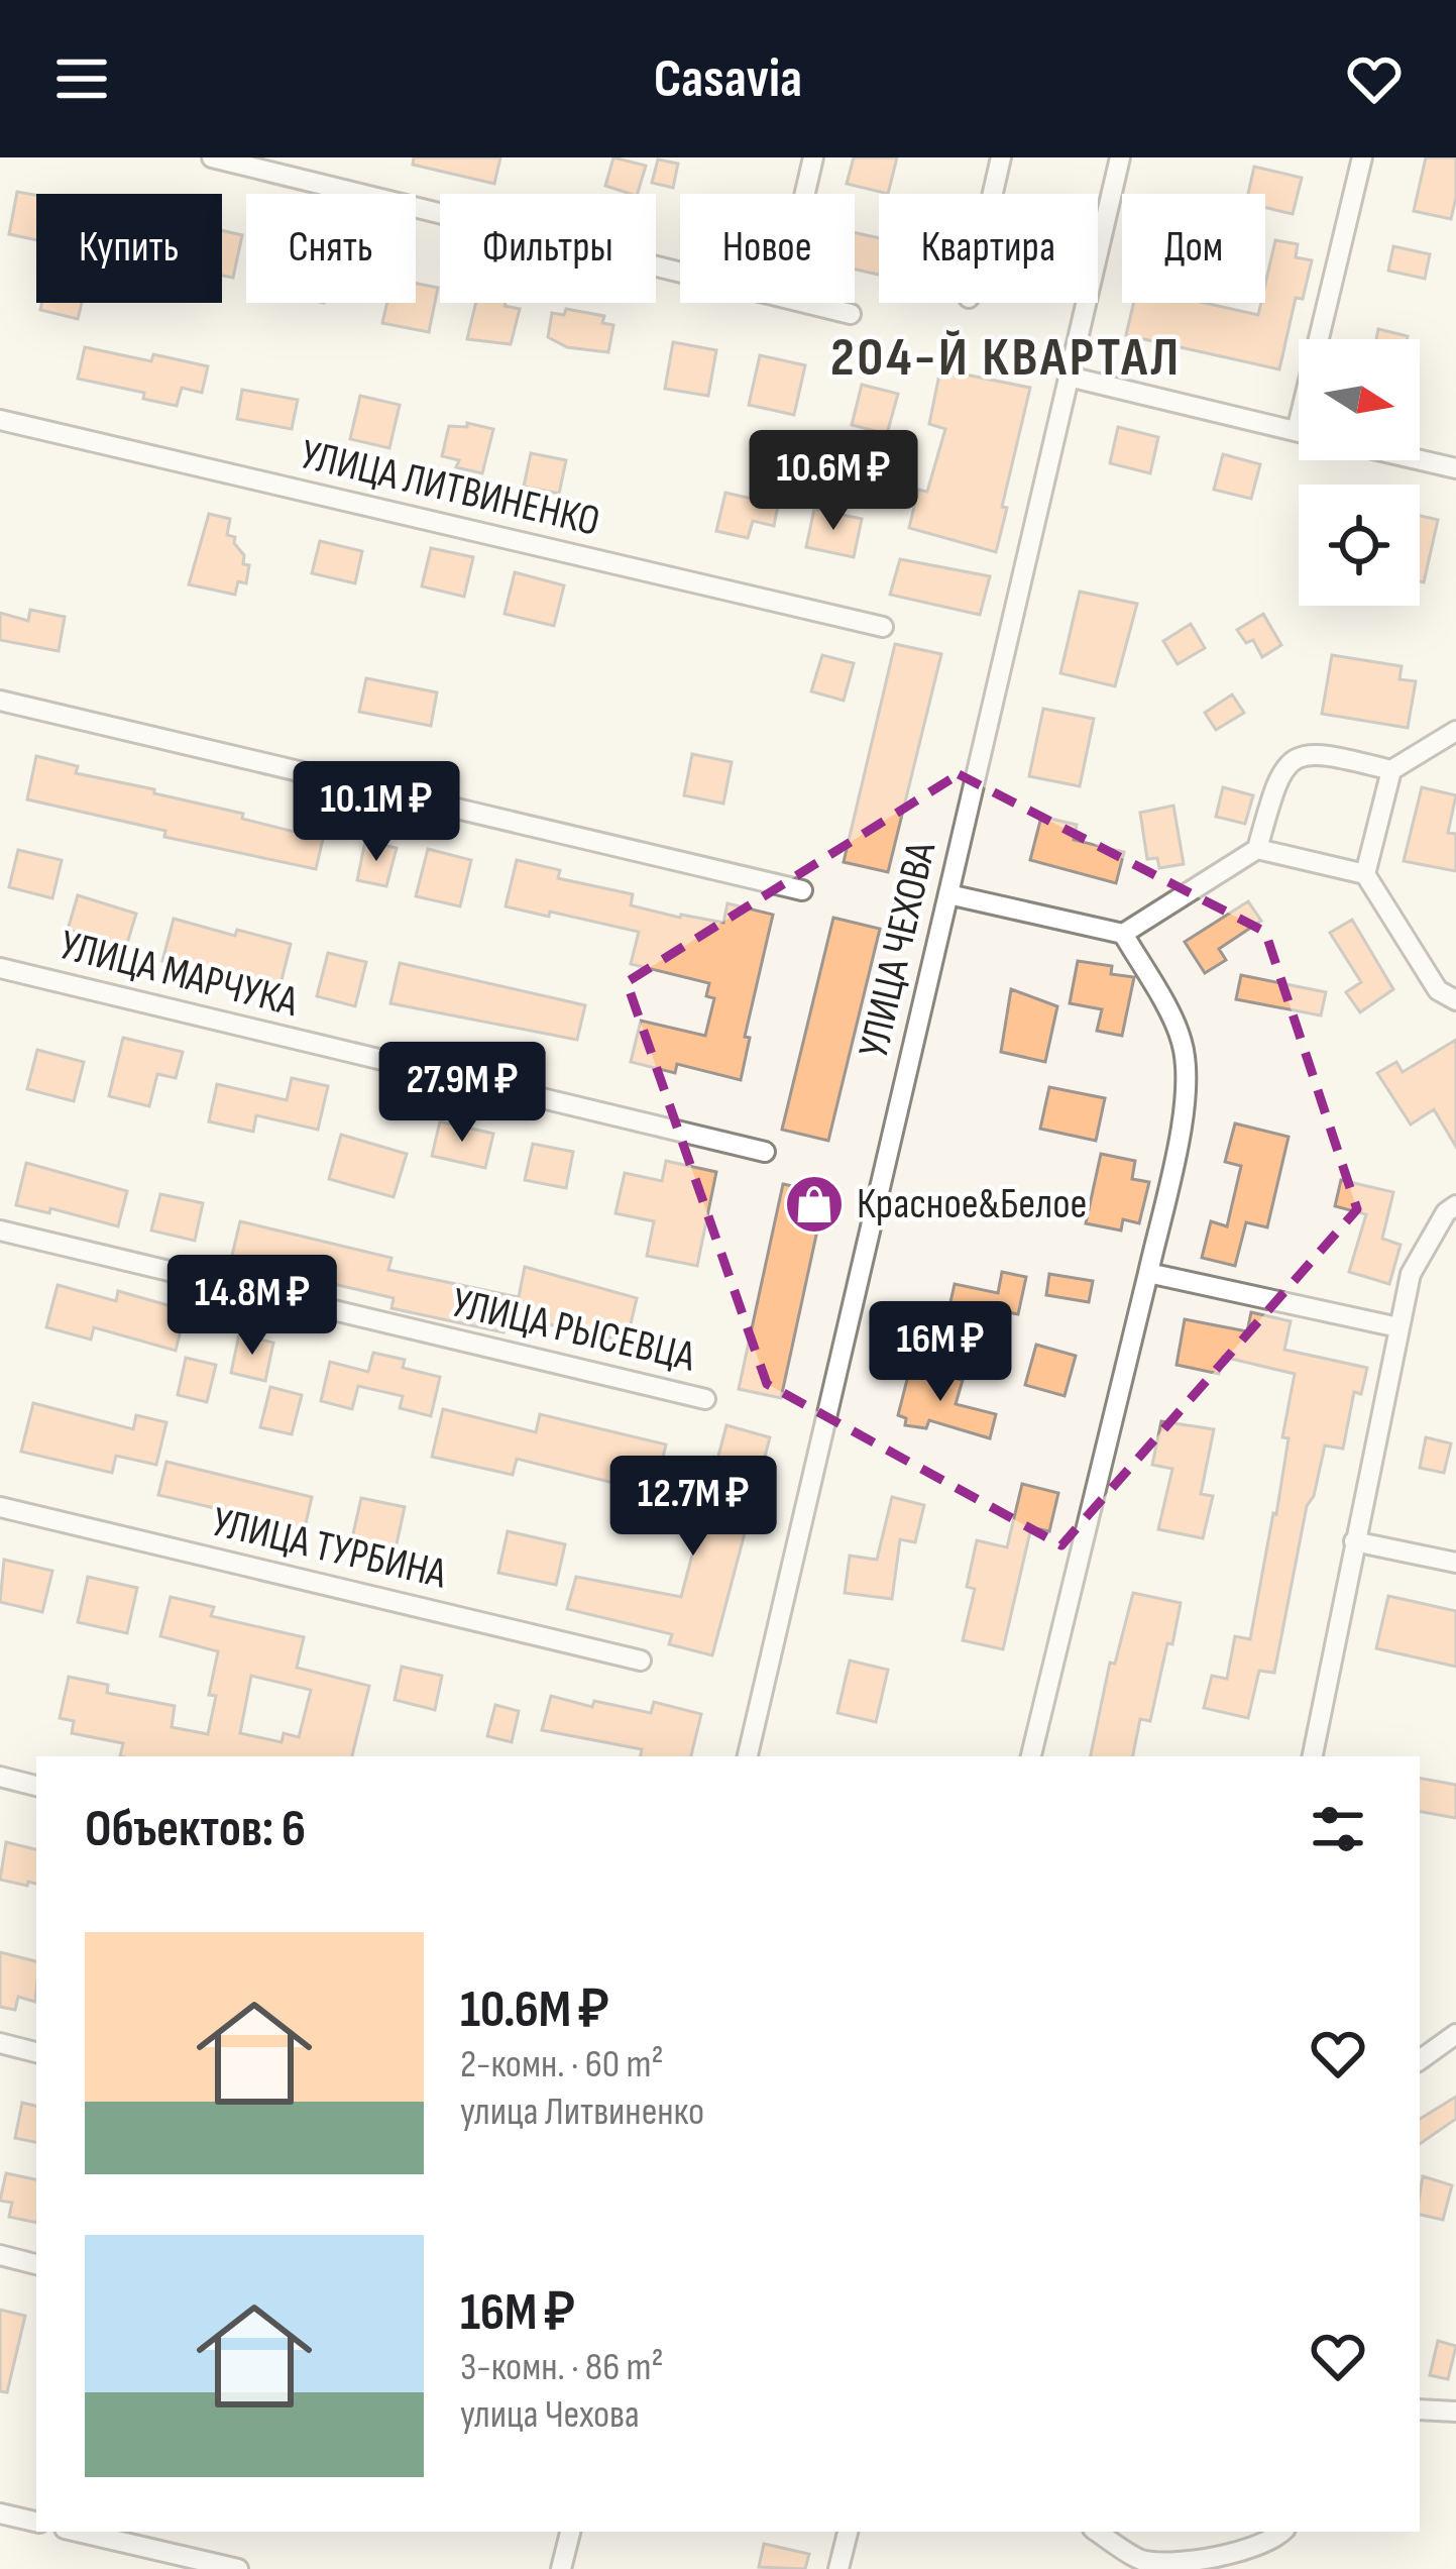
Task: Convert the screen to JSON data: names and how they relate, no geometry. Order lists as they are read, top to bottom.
{
  "streets": {
    "street": [
      "УЛИЦА ЛИТВИНЕНКО",
      "УЛИЦА ЧЕХОВА",
      "УЛИЦА МАРЧУКА",
      "УЛИЦА РЫСЕВЦА",
      "УЛИЦА ТУРБИНА"
    ]
  },
  "districts": ["204-Й КВАРТАЛ"],
  "places": {
    "shop": ["Красное&Белое"]
  },
  "north": "right",
  "page": {
    "header": "Casavia",
    "chip": [
      "Купить",
      "Снять",
      "Фильтры",
      "Новое",
      "Квартира",
      "Дом"
    ],
    "price": [
      "10.6M ₽",
      "10.1M ₽",
      "27.9M ₽",
      "14.8M ₽",
      "16M ₽",
      "12.7M ₽"
    ],
    "heading": "Объектов: 6",
    "list": [
      {
        "name": "10.6M ₽",
        "note": "2-комн. · 60 m² · улица Литвиненко"
      },
      {
        "name": "16M ₽",
        "note": "3-комн. · 86 m² · улица Чехова"
      }
    ]
  }
}
